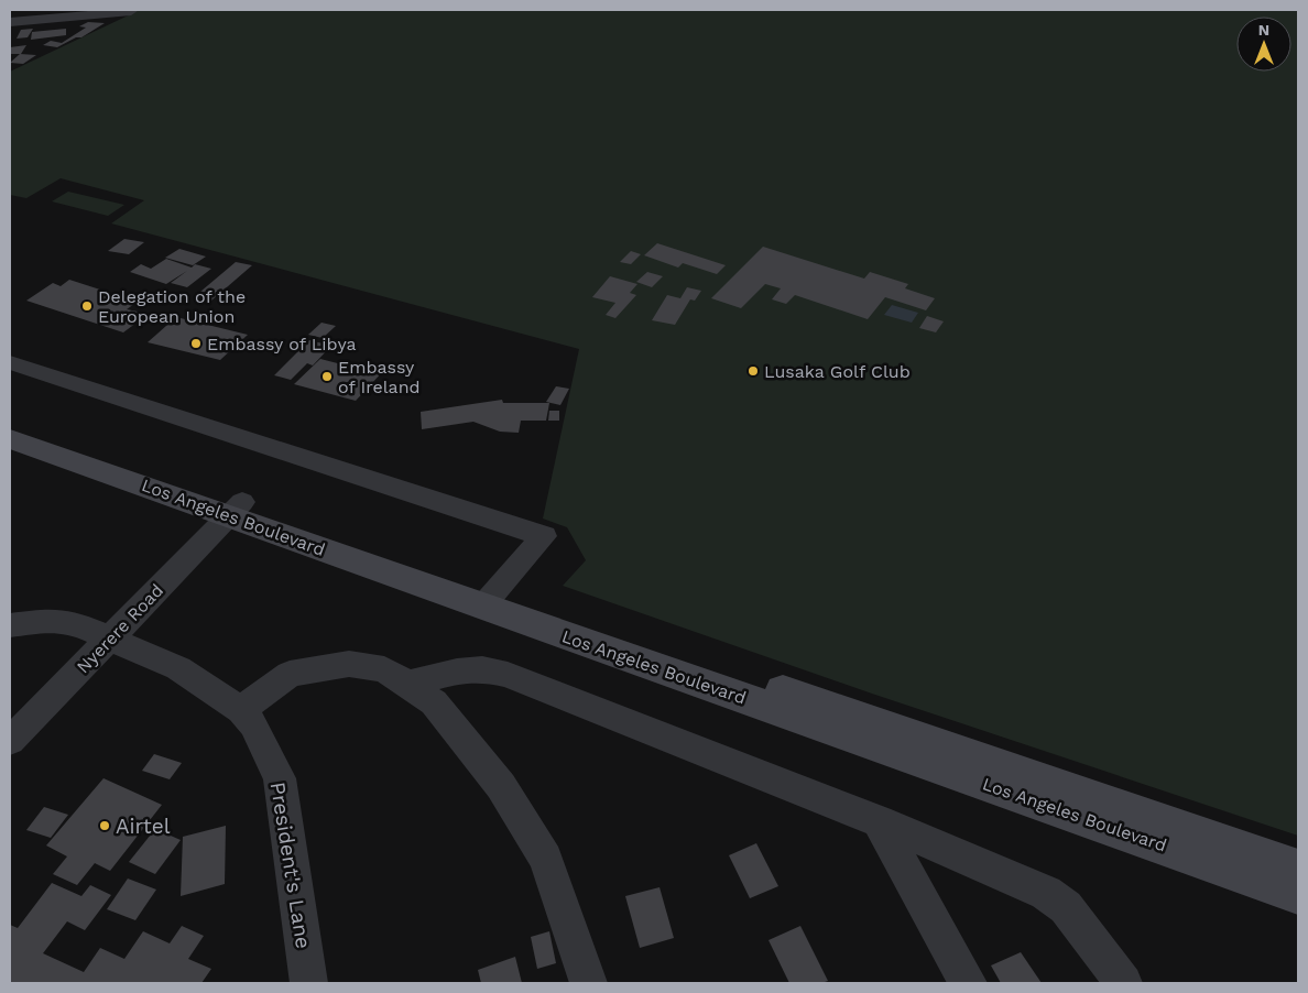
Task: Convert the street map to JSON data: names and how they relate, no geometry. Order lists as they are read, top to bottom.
{
  "streets": {
    "main road": ["Los Angeles Boulevard"],
    "street": ["Nyerere Road", "President's Lane"]
  },
  "crossings": [
    ["Los Angeles Boulevard", "Nyerere Road"],
    ["Nyerere Road", "President's Lane"]
  ],
  "places": [
    "Delegation of the European Union",
    "Embassy of Libya",
    "Lusaka Golf Club",
    "Embassy of Ireland",
    "Airtel"
  ],
  "north": "top"
}
